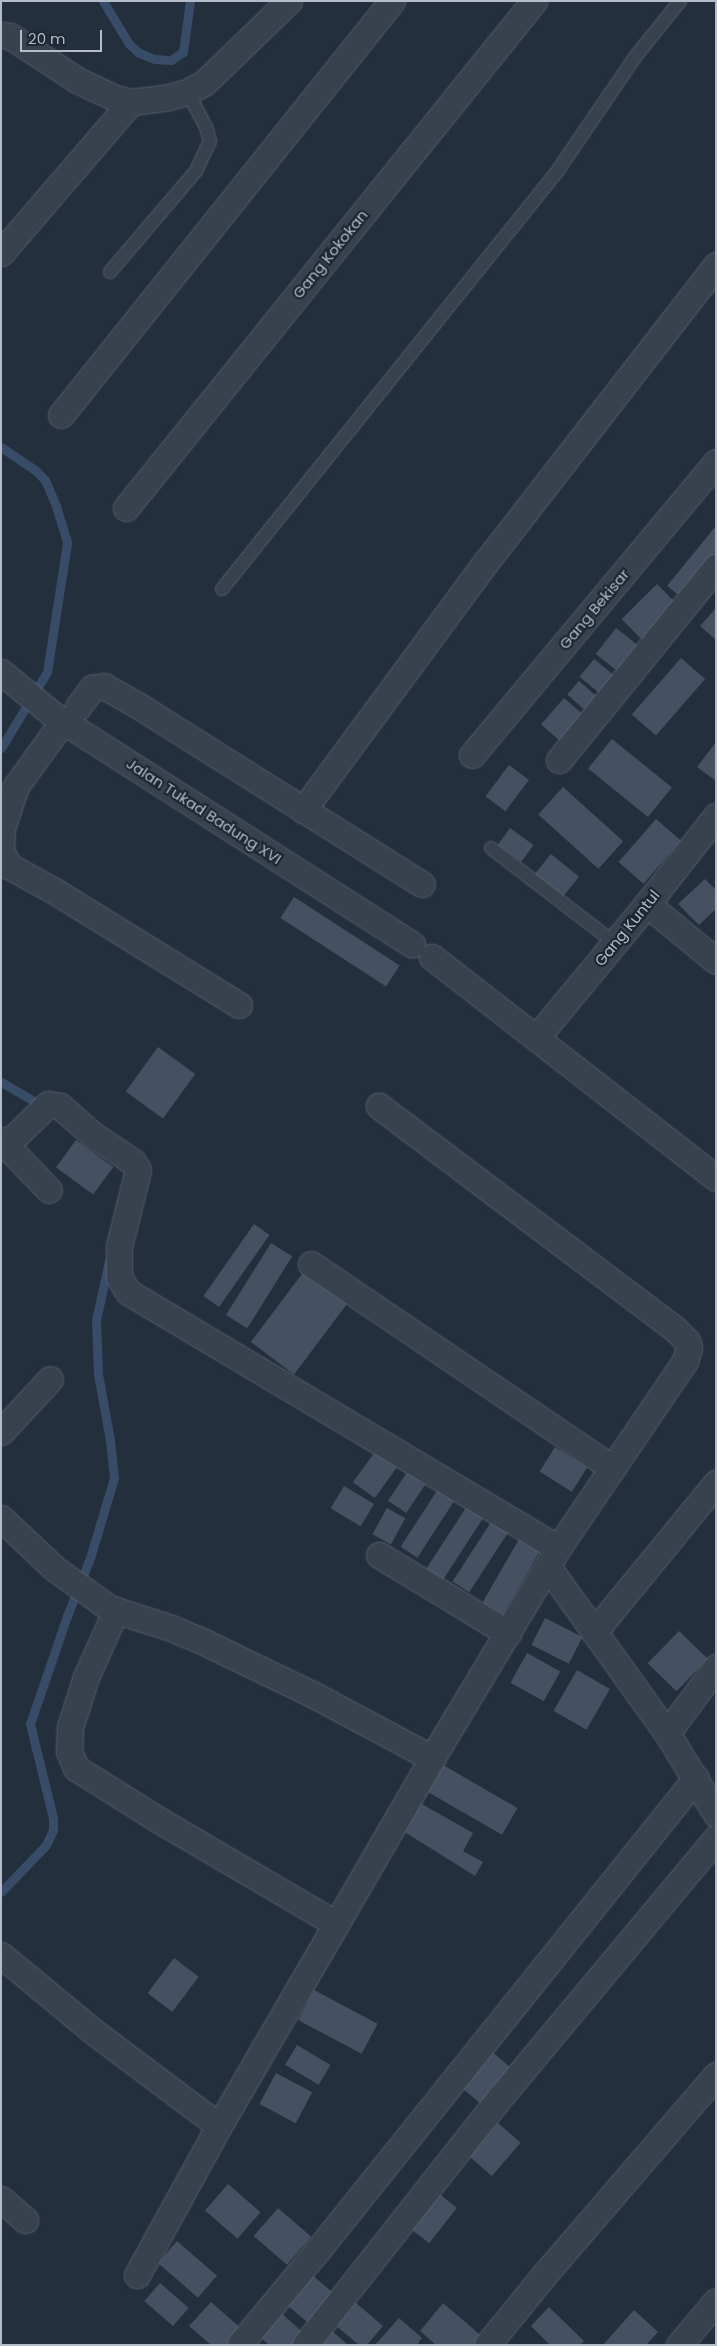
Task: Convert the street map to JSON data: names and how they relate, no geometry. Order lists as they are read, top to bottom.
{
  "streets": {
    "street": [
      "Gang Kokokan",
      "Gang Bekisar",
      "Jalan Tukad Badung XVI",
      "Gang Kuntul"
    ]
  },
  "crossings": [
    ["Jalan Tukad Badung XVI", "Gang Kuntul"]
  ],
  "scale_bar": "20 m"
}
